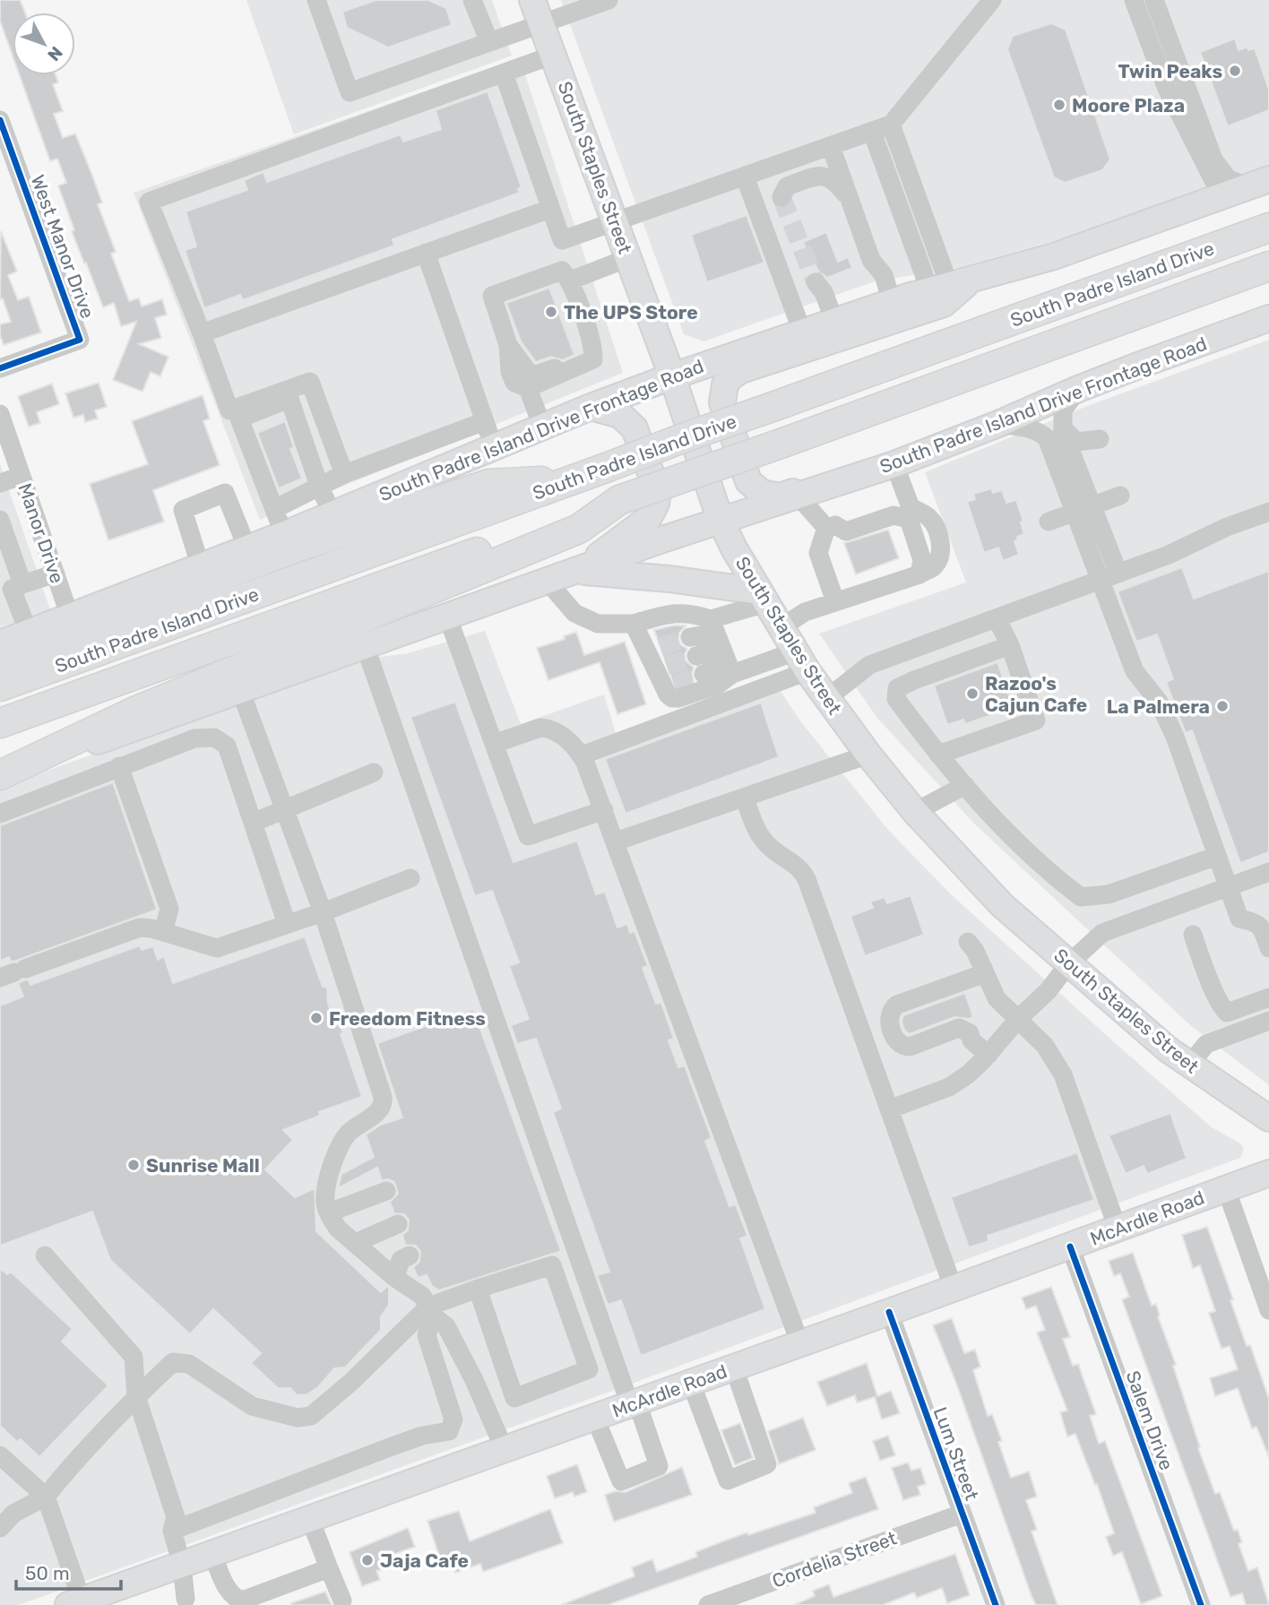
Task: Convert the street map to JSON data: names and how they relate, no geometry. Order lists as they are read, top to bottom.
{
  "streets": {
    "highway": ["South Padre Island Drive"],
    "main road": ["South Staples Street", "South Padre Island Drive Frontage Road", "McArdle Road"],
    "street": [
      "West Manor Drive",
      "Manor Drive",
      "Salem Drive",
      "Lum Street",
      "Cordelia Street"
    ]
  },
  "crossings": [
    ["South Staples Street", "South Padre Island Drive Frontage Road"],
    ["South Padre Island Drive Frontage Road", "Manor Drive"],
    ["McArdle Road", "Salem Drive"],
    ["McArdle Road", "Lum Street"],
    ["Lum Street", "Cordelia Street"]
  ],
  "places": [
    "Twin Peaks",
    "Moore Plaza",
    "The UPS Store",
    "Razoo's Cajun Cafe",
    "La Palmera",
    "Freedom Fitness",
    "Sunrise Mall",
    "Jaja Cafe"
  ],
  "scale_bar": "50 m",
  "north": "bottom right"
}
